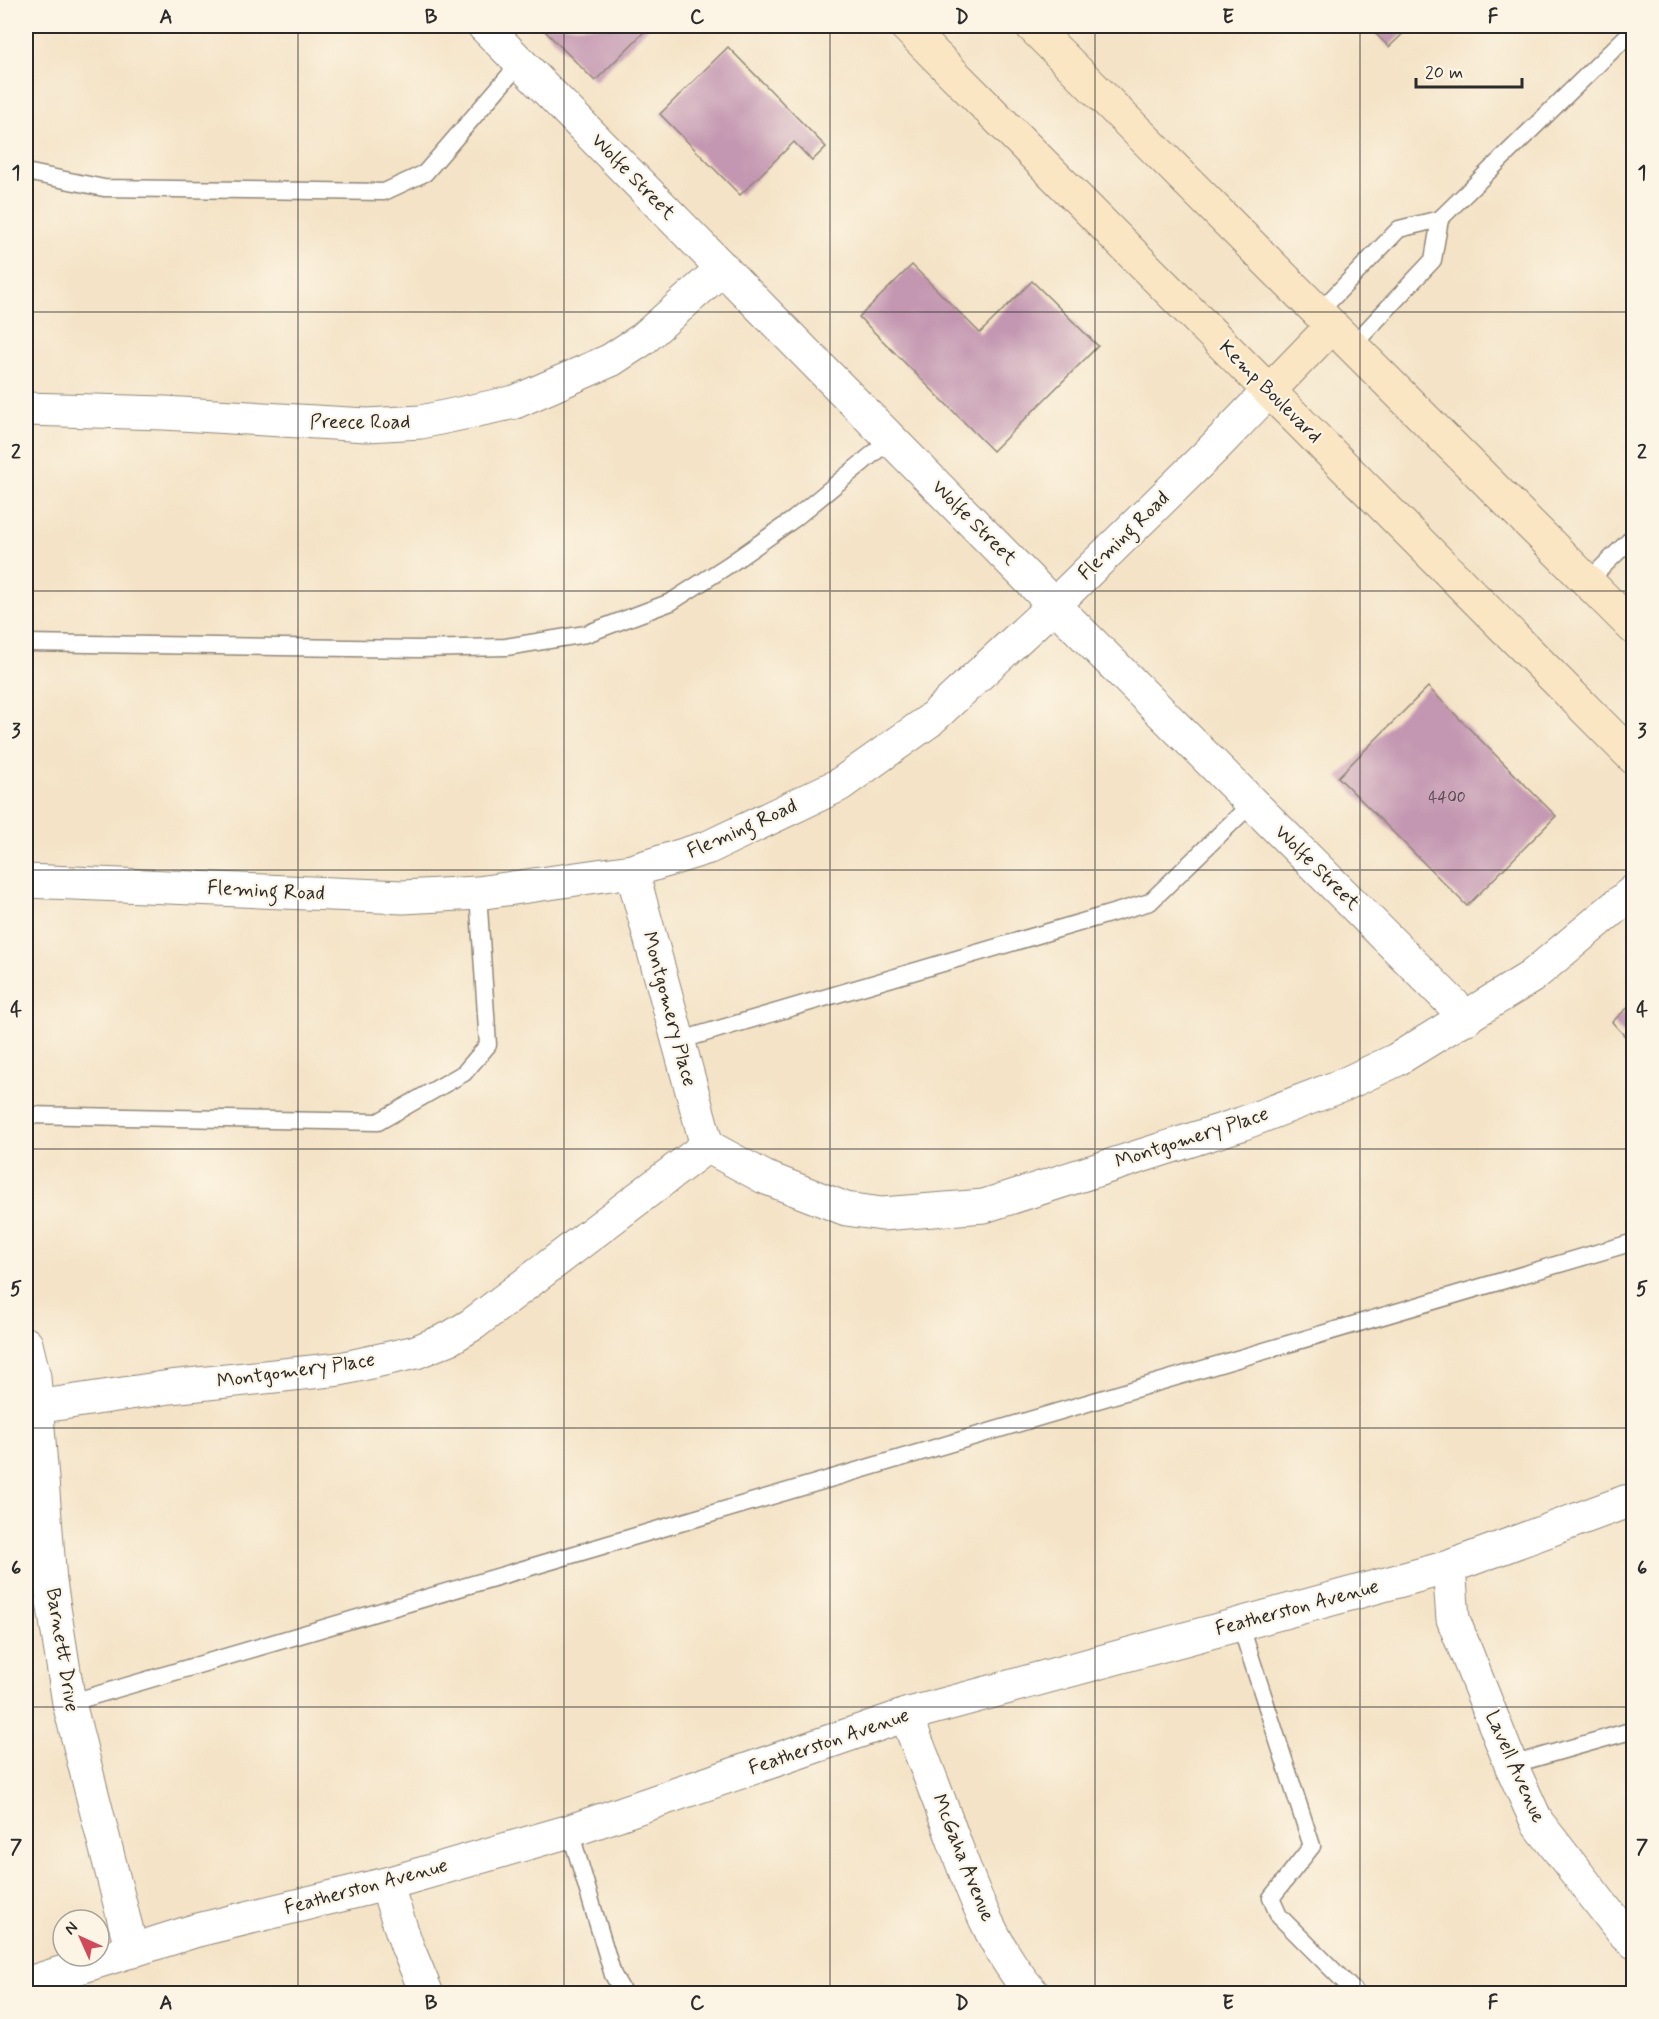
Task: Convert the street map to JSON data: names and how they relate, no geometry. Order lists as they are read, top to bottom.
{
  "streets": {
    "main road": ["Kemp Boulevard"],
    "street": [
      "Wolfe Street",
      "Preece Road",
      "Fleming Road",
      "Montgomery Place",
      "Featherston Avenue",
      "Barnett Drive",
      "Lavell Avenue",
      "McGaha Avenue"
    ]
  },
  "crossings": [
    ["Wolfe Street", "Preece Road"],
    ["Wolfe Street", "Fleming Road"],
    ["Wolfe Street", "Montgomery Place"],
    ["Kemp Boulevard", "Fleming Road"],
    ["Fleming Road", "Montgomery Place"],
    ["Montgomery Place", "Barnett Drive"],
    ["Featherston Avenue", "Barnett Drive"],
    ["Featherston Avenue", "Lavell Avenue"],
    ["Featherston Avenue", "McGaha Avenue"]
  ],
  "house_numbers": ["4400"],
  "scale_bar": "20 m",
  "north": "top left",
  "grid": {
    "columns": [
      "A",
      "B",
      "C",
      "D",
      "E",
      "F"
    ],
    "rows": [
      "1",
      "2",
      "3",
      "4",
      "5",
      "6",
      "7"
    ]
  }
}
